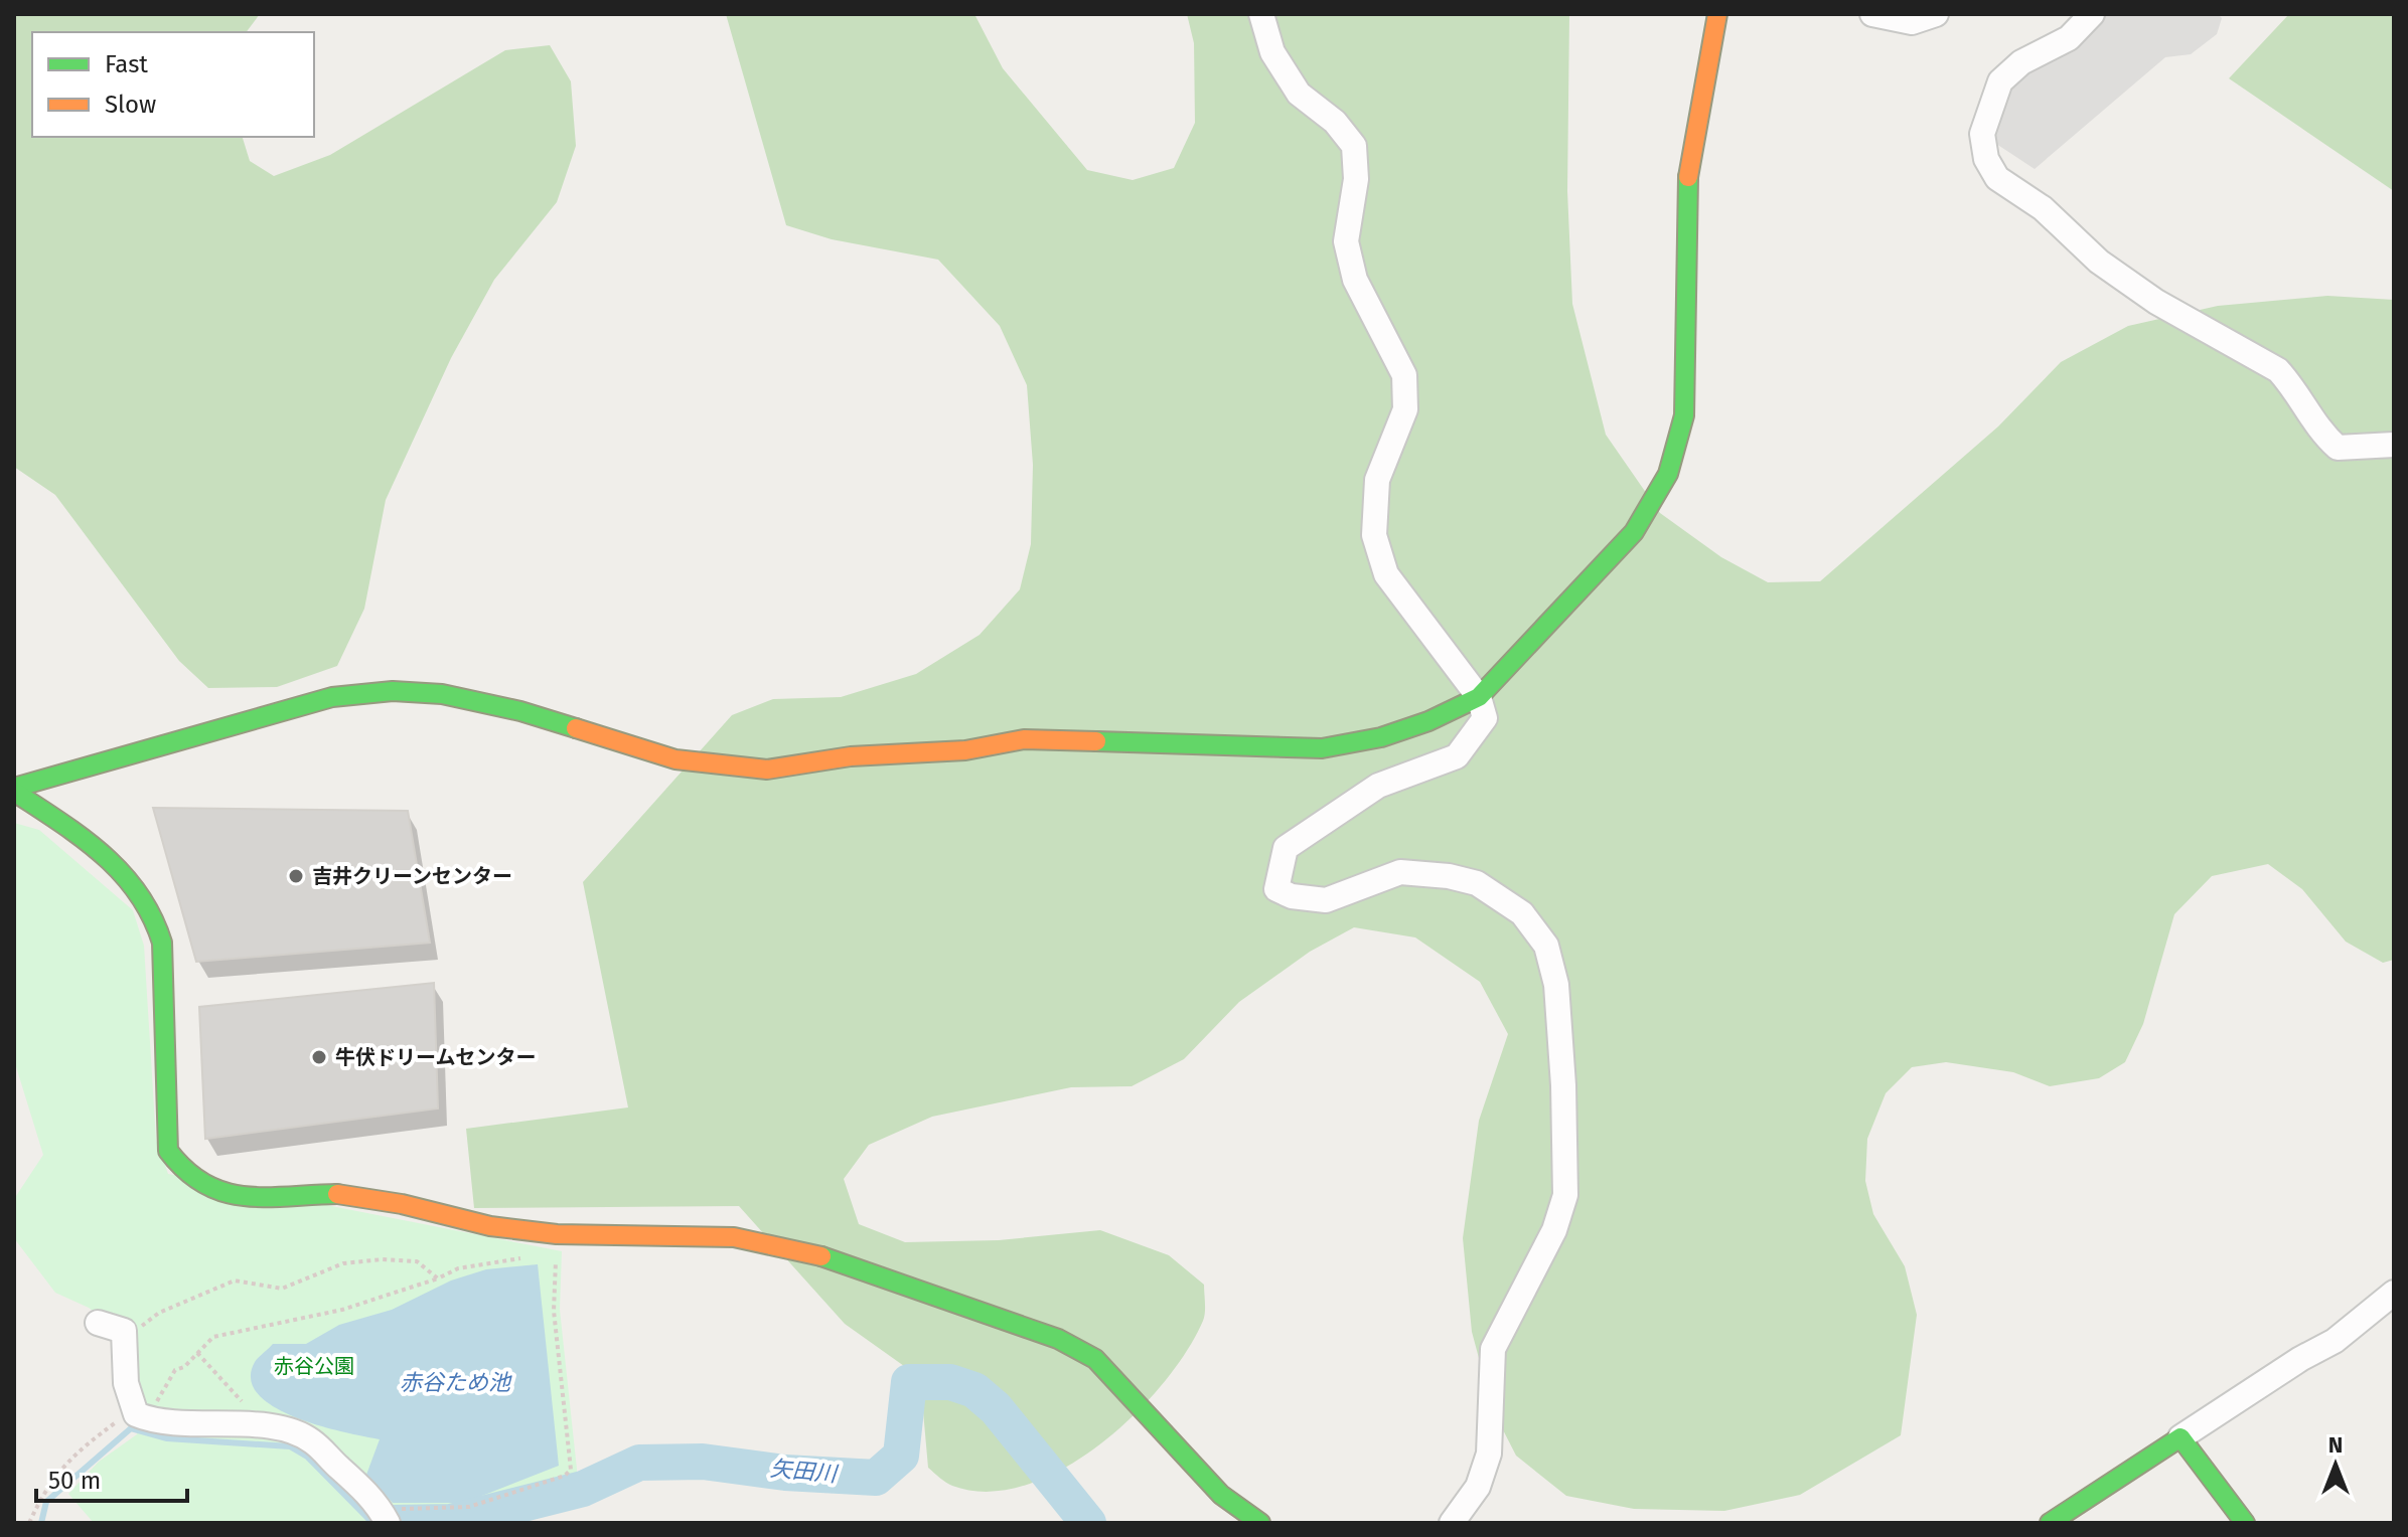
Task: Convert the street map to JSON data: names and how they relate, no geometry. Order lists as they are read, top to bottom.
{
  "water": ["赤谷ため池", "矢田川"],
  "parks": ["赤谷公園"],
  "places": ["吉井クリーンセンター", "牛伏ドリームセンター"],
  "legend": ["Fast", "Slow"],
  "scale_bar": "50 m",
  "north": "top"
}
